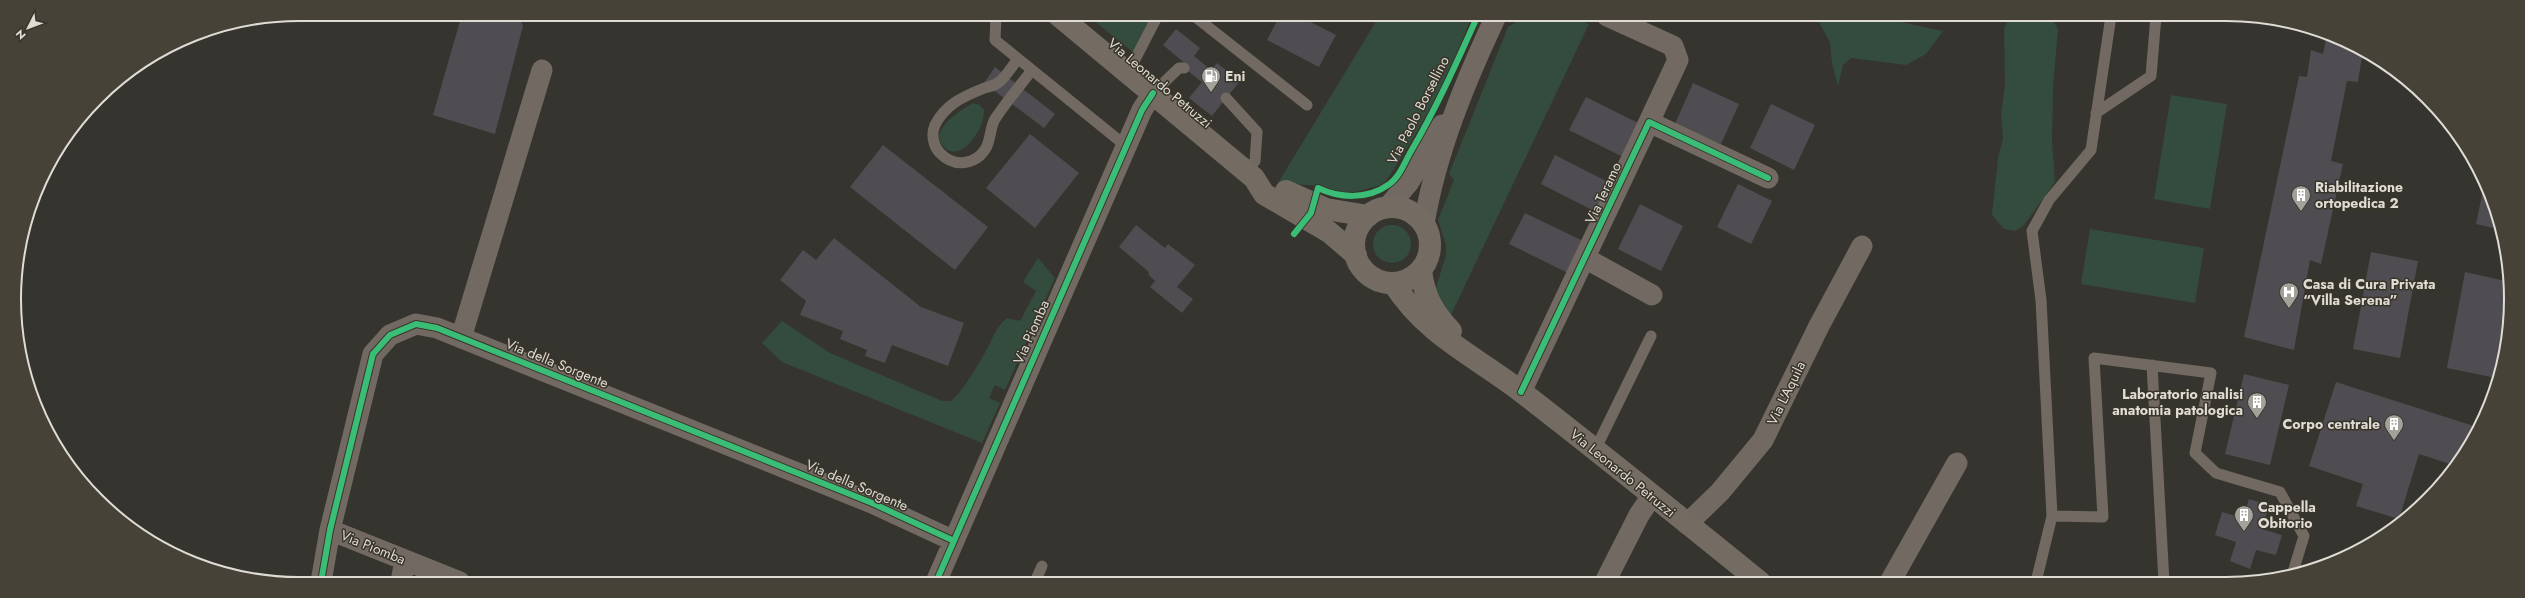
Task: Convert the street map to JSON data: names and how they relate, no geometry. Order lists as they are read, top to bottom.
{
  "streets": {
    "main road": ["Via Leonardo Petruzzi"],
    "street": [
      "Via Paolo Borsellino",
      "Via Teramo",
      "Via Piomba",
      "Via della Sorgente",
      "Via L'Aquila"
    ]
  },
  "crossings": [
    ["Via Leonardo Petruzzi", "Via Paolo Borsellino"],
    ["Via Leonardo Petruzzi", "Via Teramo"],
    ["Via Leonardo Petruzzi", "Via Piomba"],
    ["Via Leonardo Petruzzi", "Via L'Aquila"],
    ["Via Piomba", "Via della Sorgente"]
  ],
  "places": {
    "fuel station": ["Eni"],
    "building": [
      "Riabilitazione ortopedica 2",
      "Laboratorio analisi anatomia patologica",
      "Corpo centrale",
      "Cappella Obitorio"
    ],
    "hospital": ["Casa di Cura Privata “Villa Serena”"]
  },
  "north": "bottom left"
}
